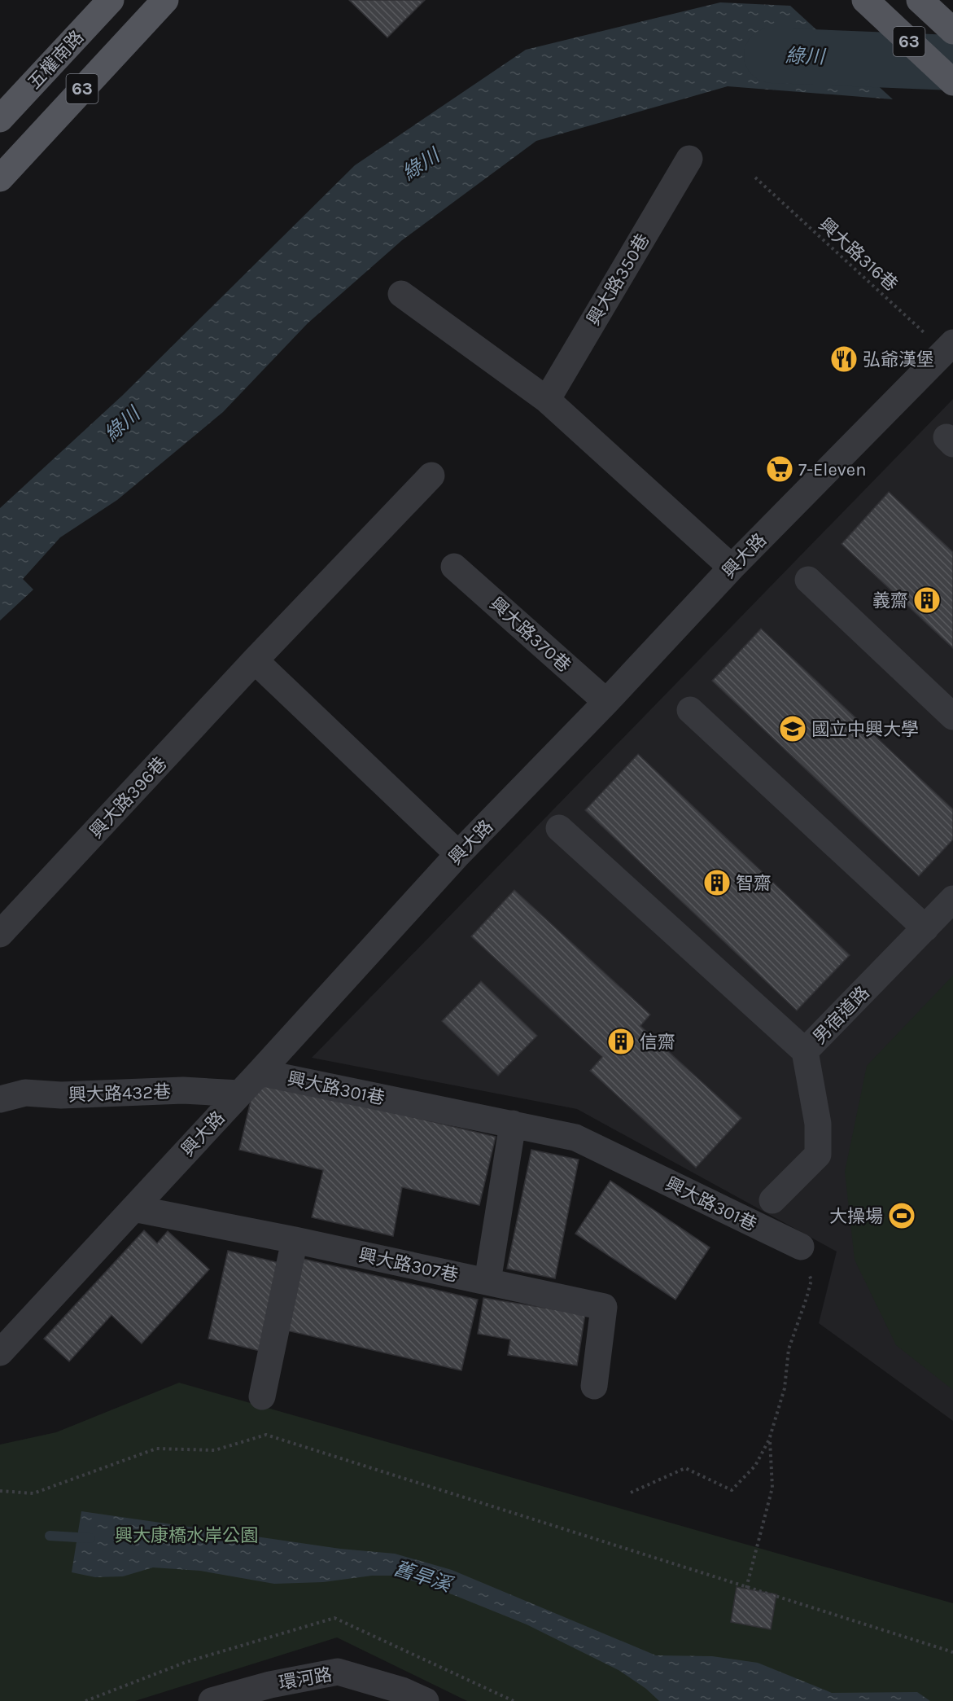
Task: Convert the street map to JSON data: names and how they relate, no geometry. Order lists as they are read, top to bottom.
{
  "streets": {
    "main road": ["63", "五權南路"],
    "street": [
      "興大路350巷",
      "興大路",
      "興大路370巷",
      "興大路396巷",
      "男宿道路",
      "興大路301巷",
      "興大路432巷",
      "興大路307巷",
      "環河路"
    ],
    "path": ["興大路316巷"]
  },
  "crossings": [
    ["興大路316巷", "興大路"],
    ["興大路", "興大路370巷"],
    ["興大路", "興大路301巷"],
    ["興大路", "興大路432巷"],
    ["興大路", "興大路307巷"]
  ],
  "water": ["綠川", "舊旱溪"],
  "parks": ["興大康橋水岸公園"],
  "places": {
    "restaurant": ["弘爺漢堡"],
    "supermarket": ["7-Eleven"],
    "building": ["義齋", "智齋", "信齋"],
    "school or university": ["國立中興大學"],
    "sports": ["大操場"]
  }
}
